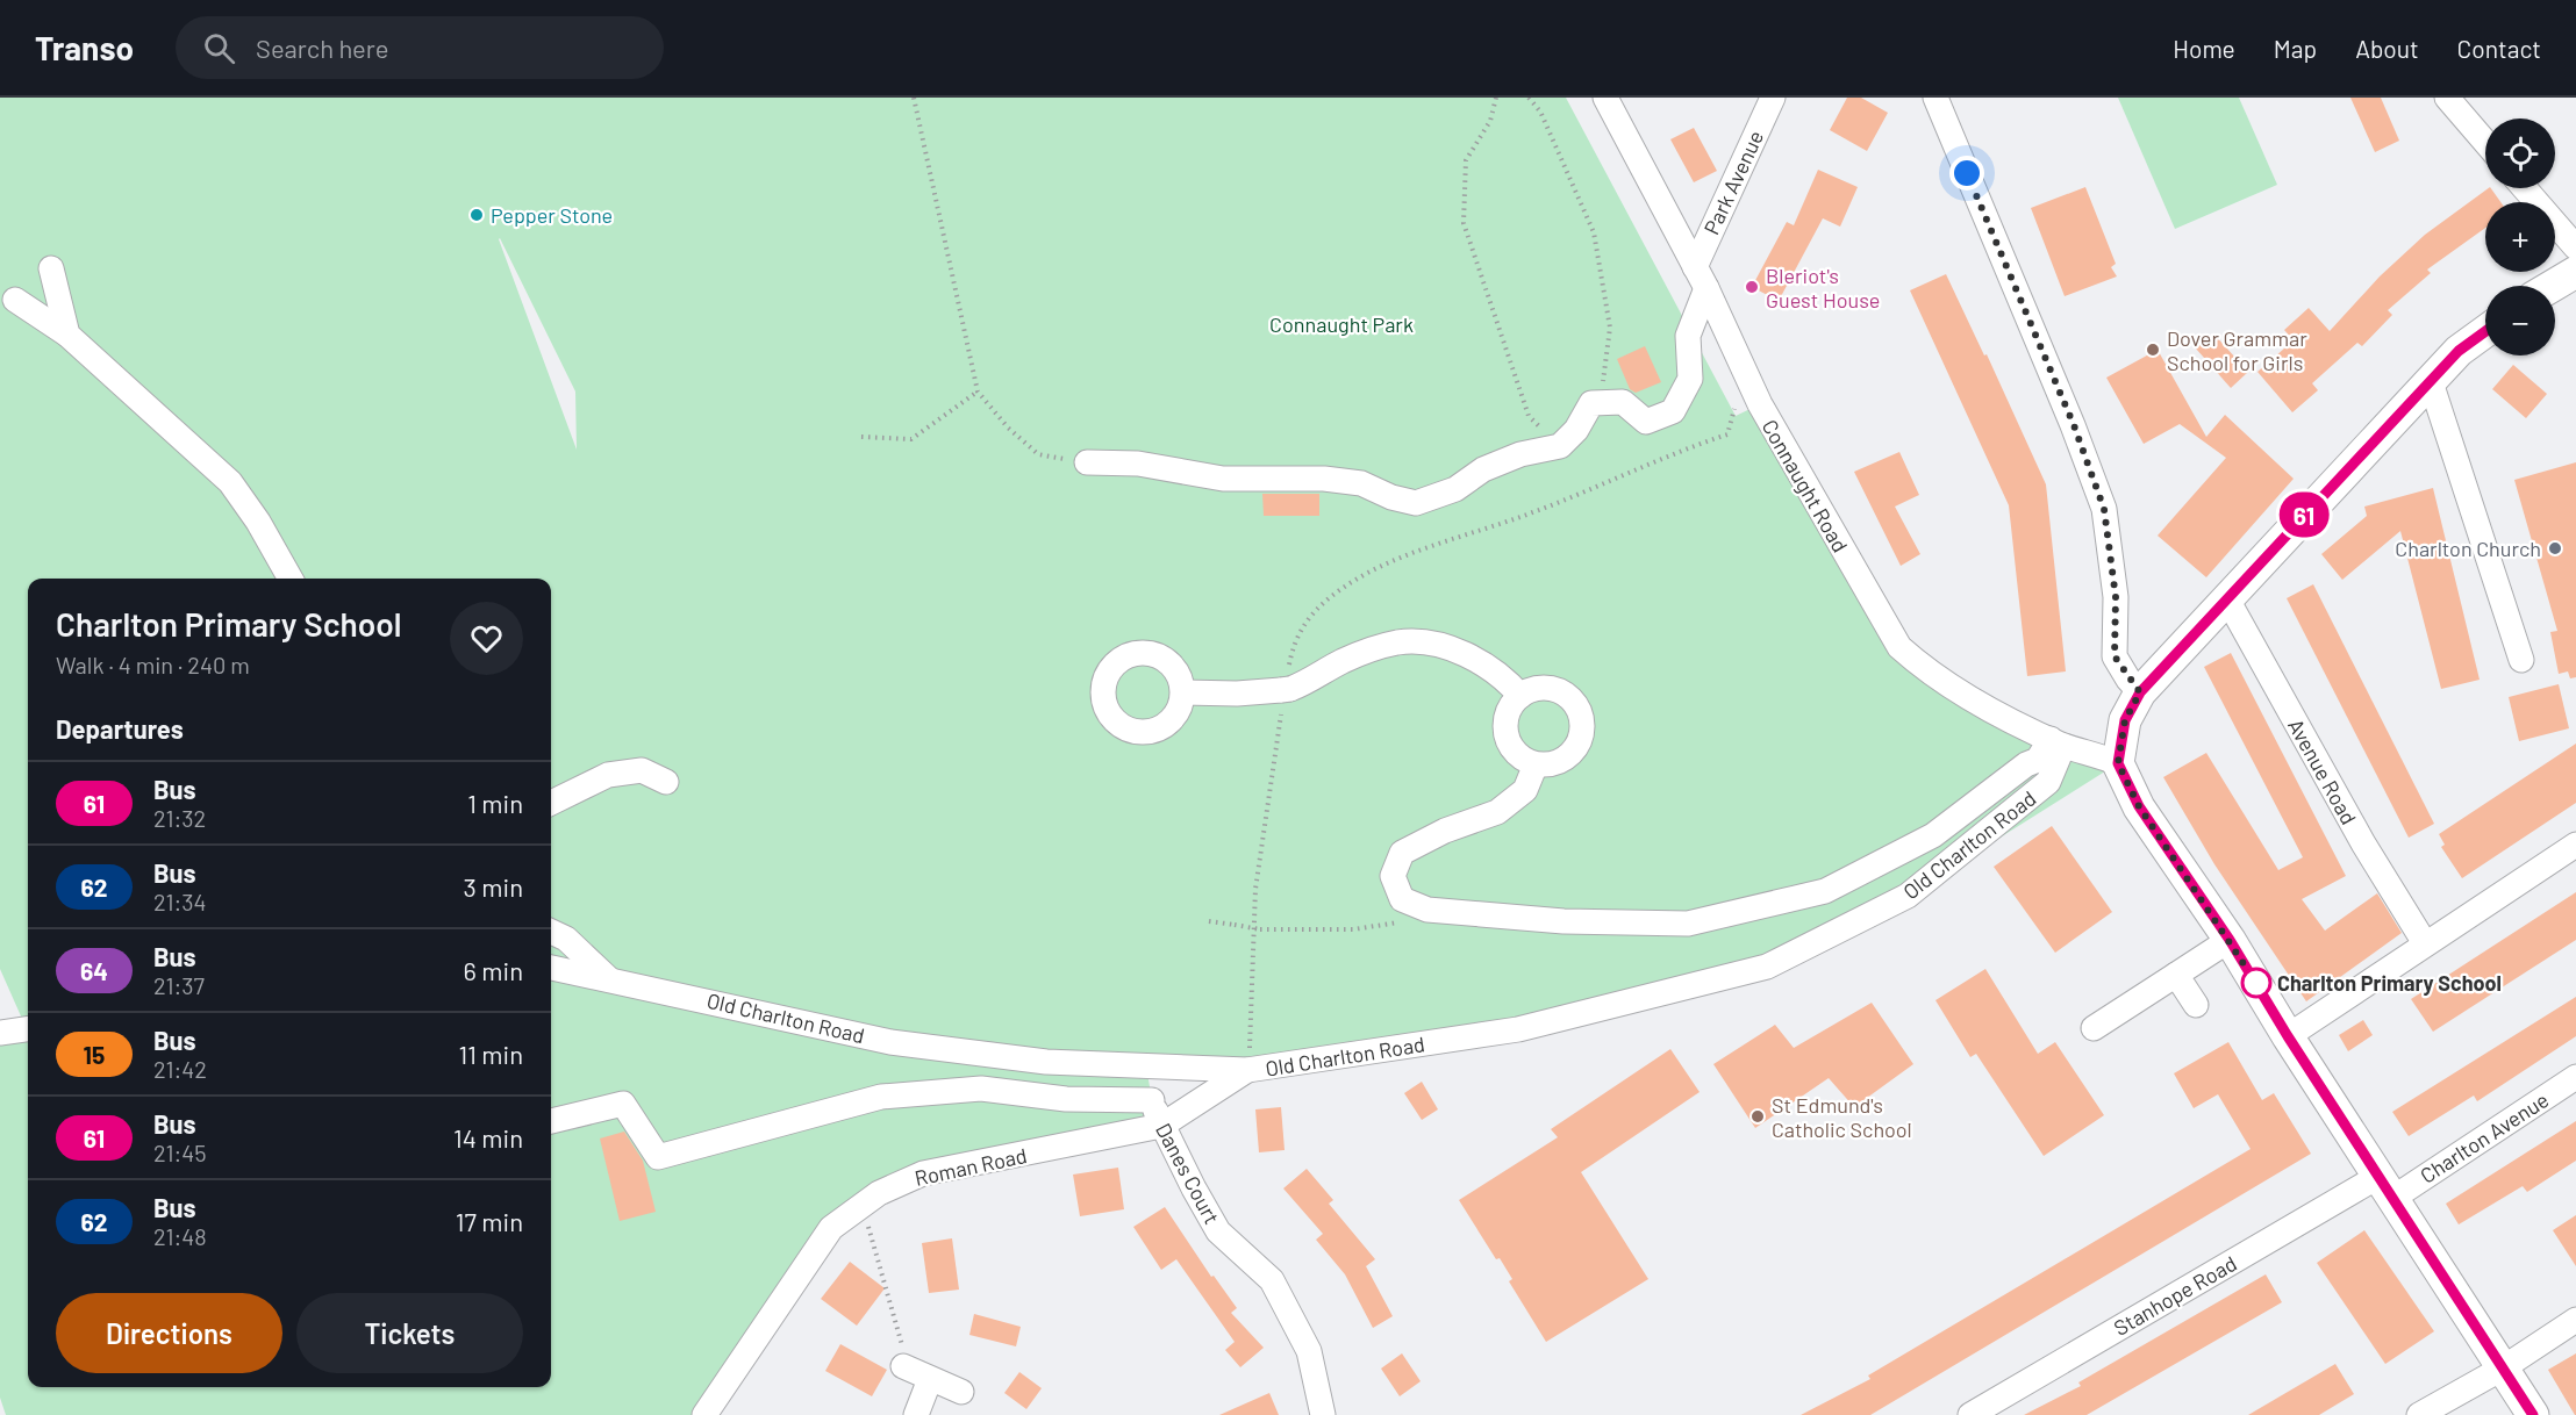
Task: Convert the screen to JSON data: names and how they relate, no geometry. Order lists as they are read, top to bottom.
{
  "streets": {
    "street": [
      "Park Avenue",
      "Connaught Road",
      "Avenue Road",
      "Old Charlton Road",
      "Charlton Avenue",
      "Roman Road",
      "Danes Court",
      "Stanhope Road"
    ]
  },
  "crossings": [
    ["Park Avenue", "Connaught Road"],
    ["Connaught Road", "Old Charlton Road"],
    ["Old Charlton Road", "Roman Road"],
    ["Old Charlton Road", "Danes Court"],
    ["Charlton Avenue", "Stanhope Road"],
    ["Roman Road", "Danes Court"]
  ],
  "parks": ["Connaught Park"],
  "places": [
    "Pepper Stone",
    "Bleriot's Guest House",
    "Dover Grammar School for Girls",
    "Charlton Church",
    "Charlton Primary School",
    "St Edmund's Catholic School"
  ],
  "lines": ["bus line 61"],
  "page": {
    "header": "Transo",
    "search": "Search here",
    "nav": [
      "Home",
      "Map",
      "About",
      "Contact"
    ],
    "on_map": "61",
    "map_buttons": ["+", "−"],
    "heading": [
      ["Charlton Primary School", "Walk · 4 min · 240 m"],
      "Departures"
    ],
    "list": [
      {
        "mark": "61",
        "name": "Bus",
        "note": "21:32",
        "value": "1 min"
      },
      {
        "mark": "62",
        "name": "Bus",
        "note": "21:34",
        "value": "3 min"
      },
      {
        "mark": "64",
        "name": "Bus",
        "note": "21:37",
        "value": "6 min"
      },
      {
        "mark": "15",
        "name": "Bus",
        "note": "21:42",
        "value": "11 min"
      },
      {
        "mark": "61",
        "name": "Bus",
        "note": "21:45",
        "value": "14 min"
      },
      {
        "mark": "62",
        "name": "Bus",
        "note": "21:48",
        "value": "17 min"
      }
    ],
    "buttons": ["Directions", "Tickets"]
  }
}
